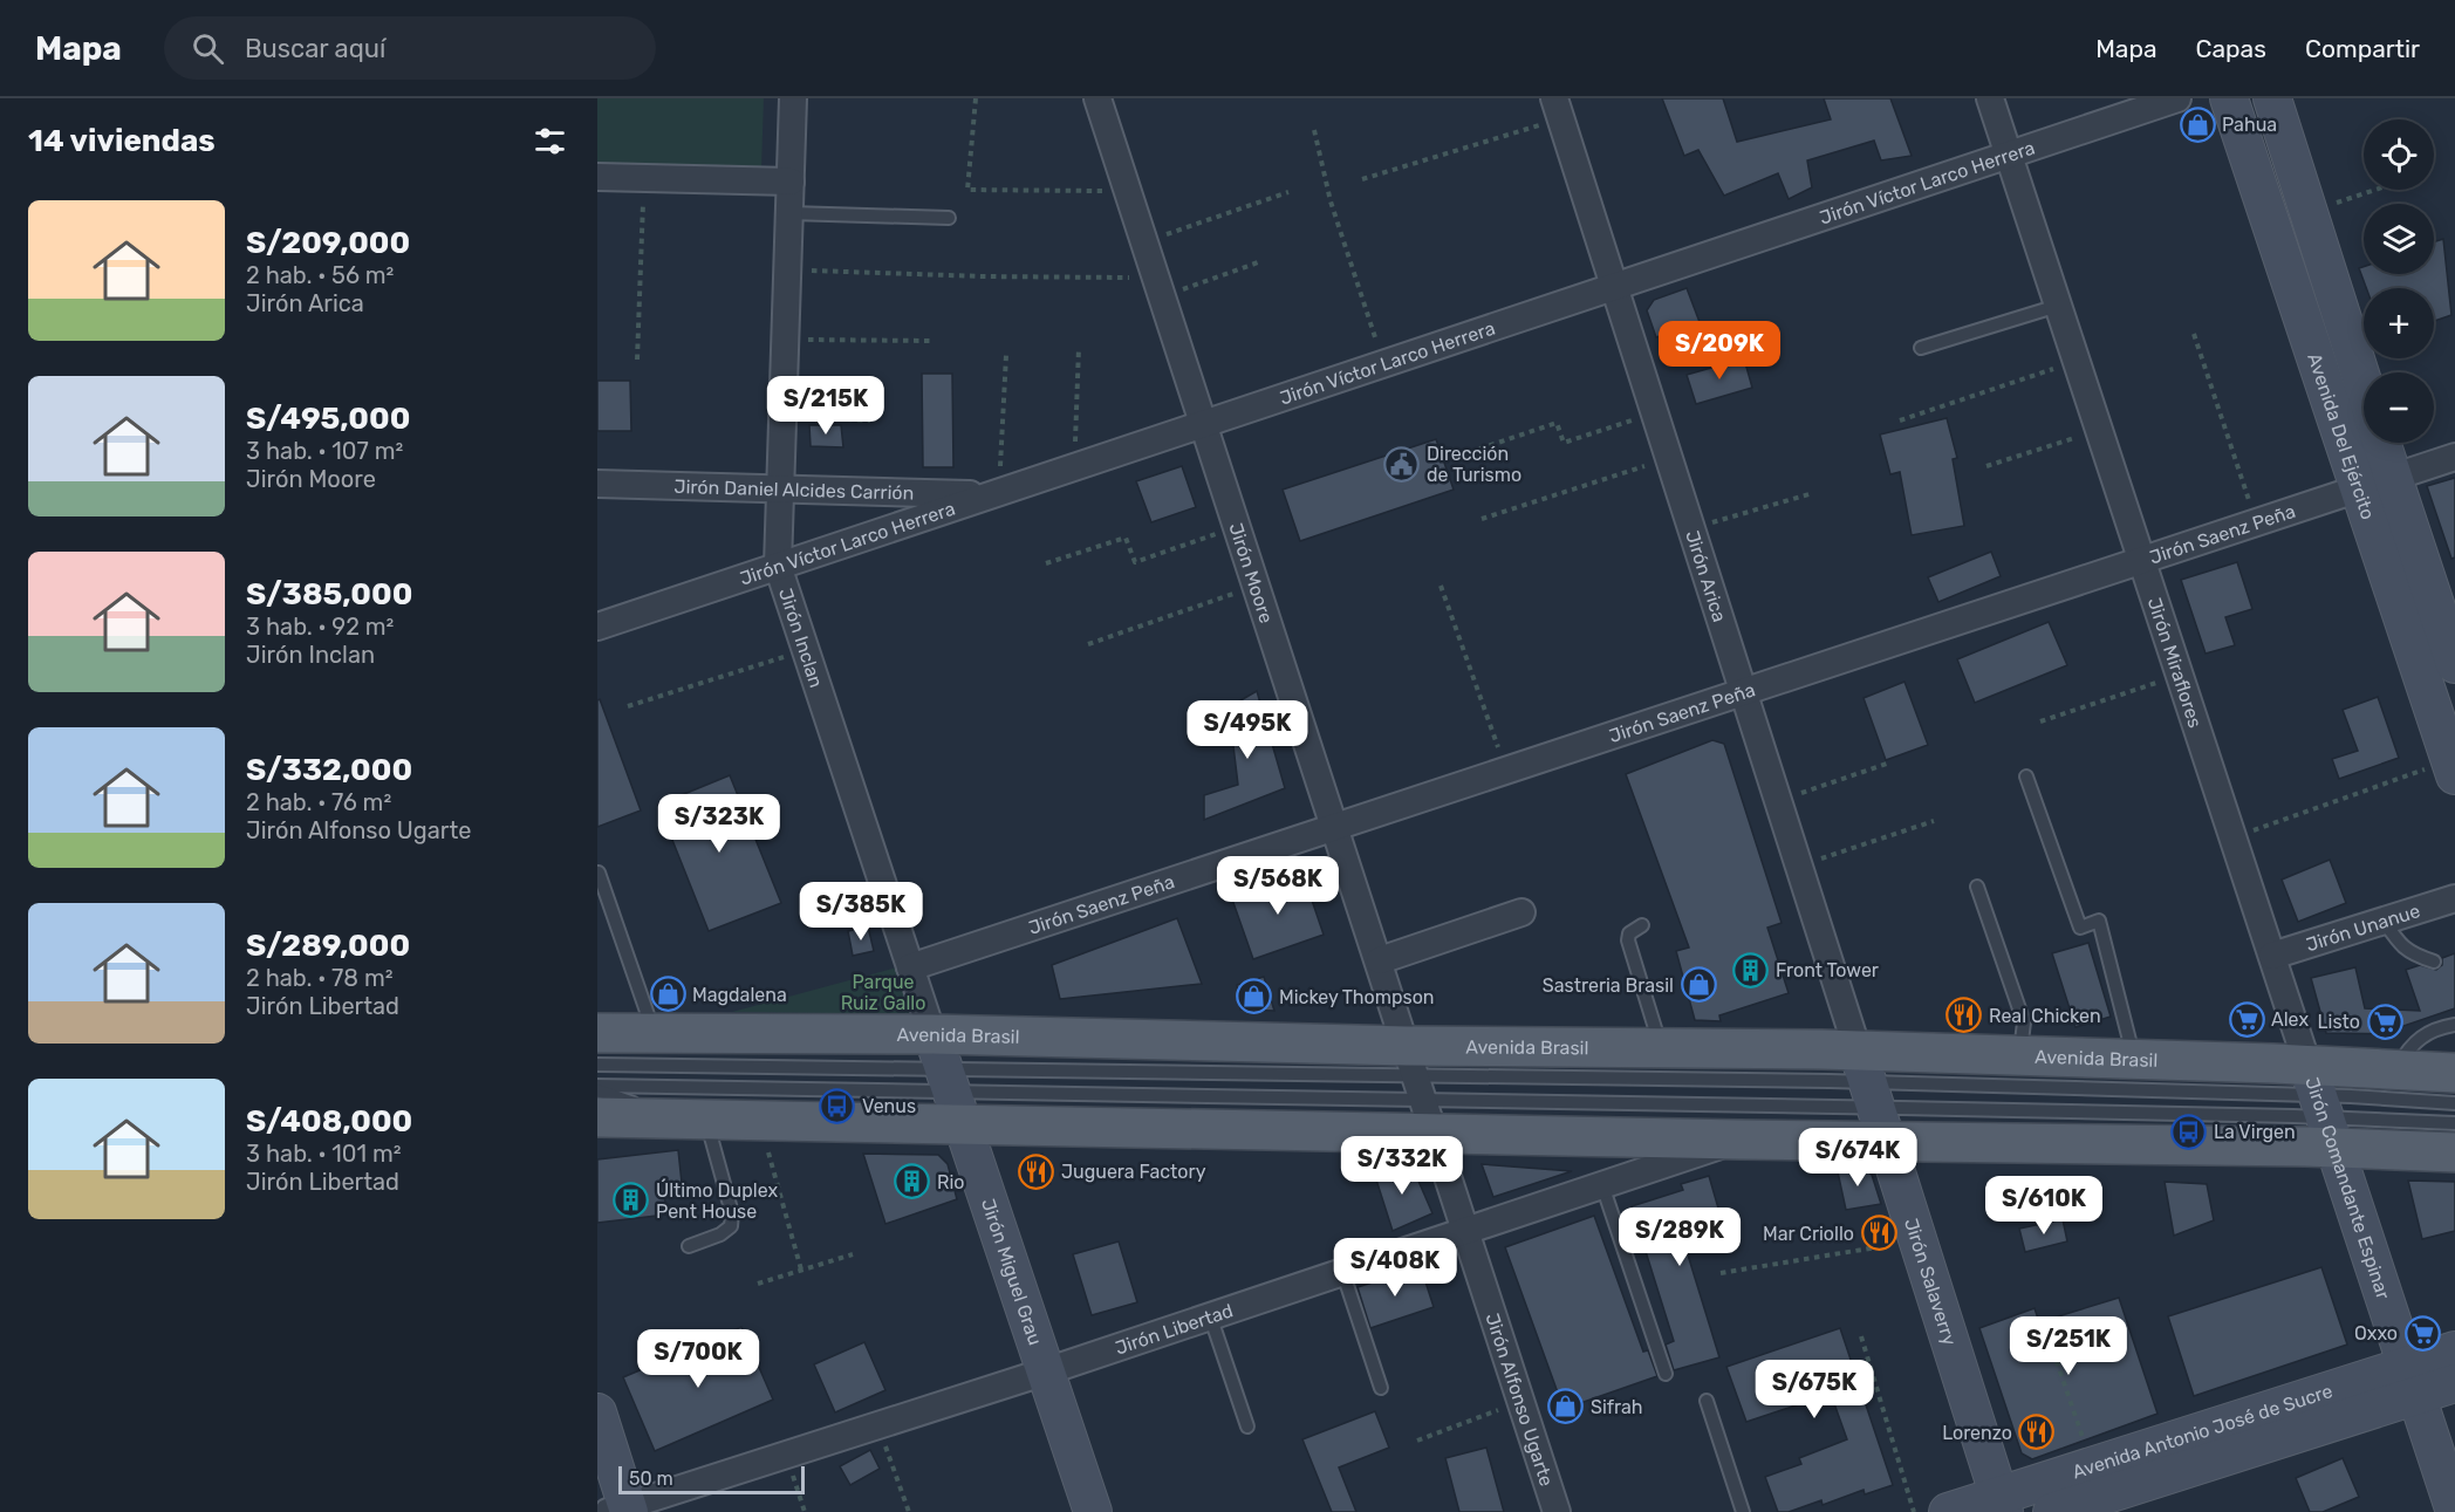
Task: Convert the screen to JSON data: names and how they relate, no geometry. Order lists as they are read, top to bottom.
{
  "streets": {
    "main road": [
      "Avenida Del Ejército",
      "Avenida Brasil",
      "Jirón Comandante Espinar",
      "Jirón Miguel Grau",
      "Jirón Salaverry",
      "Avenida Antonio José de Sucre"
    ],
    "street": [
      "Jirón Víctor Larco Herrera",
      "Jirón Daniel Alcides Carrión",
      "Jirón Saenz Peña",
      "Jirón Moore",
      "Jirón Arica",
      "Jirón Inclan",
      "Jirón Miraflores",
      "Jirón Unanue",
      "Jirón Libertad",
      "Jirón Alfonso Ugarte"
    ]
  },
  "crossings": [
    ["Jirón Víctor Larco Herrera", "Jirón Daniel Alcides Carrión"],
    ["Jirón Víctor Larco Herrera", "Jirón Moore"],
    ["Jirón Víctor Larco Herrera", "Jirón Arica"],
    ["Jirón Víctor Larco Herrera", "Jirón Inclan"],
    ["Jirón Víctor Larco Herrera", "Jirón Miraflores"],
    ["Avenida Del Ejército", "Jirón Saenz Peña"],
    ["Jirón Daniel Alcides Carrión", "Jirón Inclan"],
    ["Jirón Saenz Peña", "Jirón Moore"],
    ["Jirón Saenz Peña", "Jirón Arica"],
    ["Jirón Saenz Peña", "Jirón Inclan"],
    ["Jirón Saenz Peña", "Jirón Miraflores"],
    ["Jirón Moore", "Avenida Brasil"],
    ["Jirón Moore", "Jirón Alfonso Ugarte"],
    ["Jirón Arica", "Avenida Brasil"],
    ["Jirón Arica", "Jirón Salaverry"],
    ["Jirón Inclan", "Avenida Brasil"],
    ["Jirón Inclan", "Jirón Miguel Grau"],
    ["Jirón Miraflores", "Jirón Unanue"],
    ["Jirón Miraflores", "Avenida Brasil"],
    ["Jirón Miraflores", "Jirón Comandante Espinar"],
    ["Avenida Brasil", "Jirón Comandante Espinar"],
    ["Avenida Brasil", "Jirón Miguel Grau"],
    ["Avenida Brasil", "Jirón Salaverry"],
    ["Avenida Brasil", "Jirón Libertad"],
    ["Avenida Brasil", "Jirón Alfonso Ugarte"],
    ["Jirón Comandante Espinar", "Avenida Antonio José de Sucre"],
    ["Jirón Miguel Grau", "Jirón Libertad"],
    ["Jirón Salaverry", "Avenida Antonio José de Sucre"],
    ["Jirón Libertad", "Jirón Alfonso Ugarte"]
  ],
  "parks": ["Parque Ruiz Gallo"],
  "places": {
    "shop": [
      "Pahua",
      "Sastreria Brasil",
      "Magdalena",
      "Mickey Thompson",
      "Sifrah"
    ],
    "public building": ["Dirección de Turismo"],
    "building": ["Front Tower", "Rio", "Último Duplex Pent House"],
    "restaurant": [
      "Real Chicken",
      "Juguera Factory",
      "Mar Criollo",
      "Lorenzo"
    ],
    "supermarket": ["Alex", "Listo", "Oxxo"],
    "bus stop": ["Venus", "La Virgen"]
  },
  "scale_bar": "50 m",
  "page": {
    "header": "Mapa",
    "search": "Buscar aquí",
    "nav": ["Mapa", "Capas", "Compartir"],
    "heading": "14 viviendas",
    "map_buttons": ["+", "−"],
    "list": [
      {
        "name": "S/209,000",
        "note": "2 hab. · 56 m² · Jirón Arica"
      },
      {
        "name": "S/495,000",
        "note": "3 hab. · 107 m² · Jirón Moore"
      },
      {
        "name": "S/385,000",
        "note": "3 hab. · 92 m² · Jirón Inclan"
      },
      {
        "name": "S/332,000",
        "note": "2 hab. · 76 m² · Jirón Alfonso Ugarte"
      },
      {
        "name": "S/289,000",
        "note": "2 hab. · 78 m² · Jirón Libertad"
      },
      {
        "name": "S/408,000",
        "note": "3 hab. · 101 m² · Jirón Libertad"
      }
    ],
    "price": [
      "S/209K",
      "S/215K",
      "S/495K",
      "S/323K",
      "S/568K",
      "S/385K",
      "S/674K",
      "S/332K",
      "S/610K",
      "S/289K",
      "S/408K",
      "S/251K",
      "S/700K",
      "S/675K"
    ],
    "scale": "50 m"
  }
}
